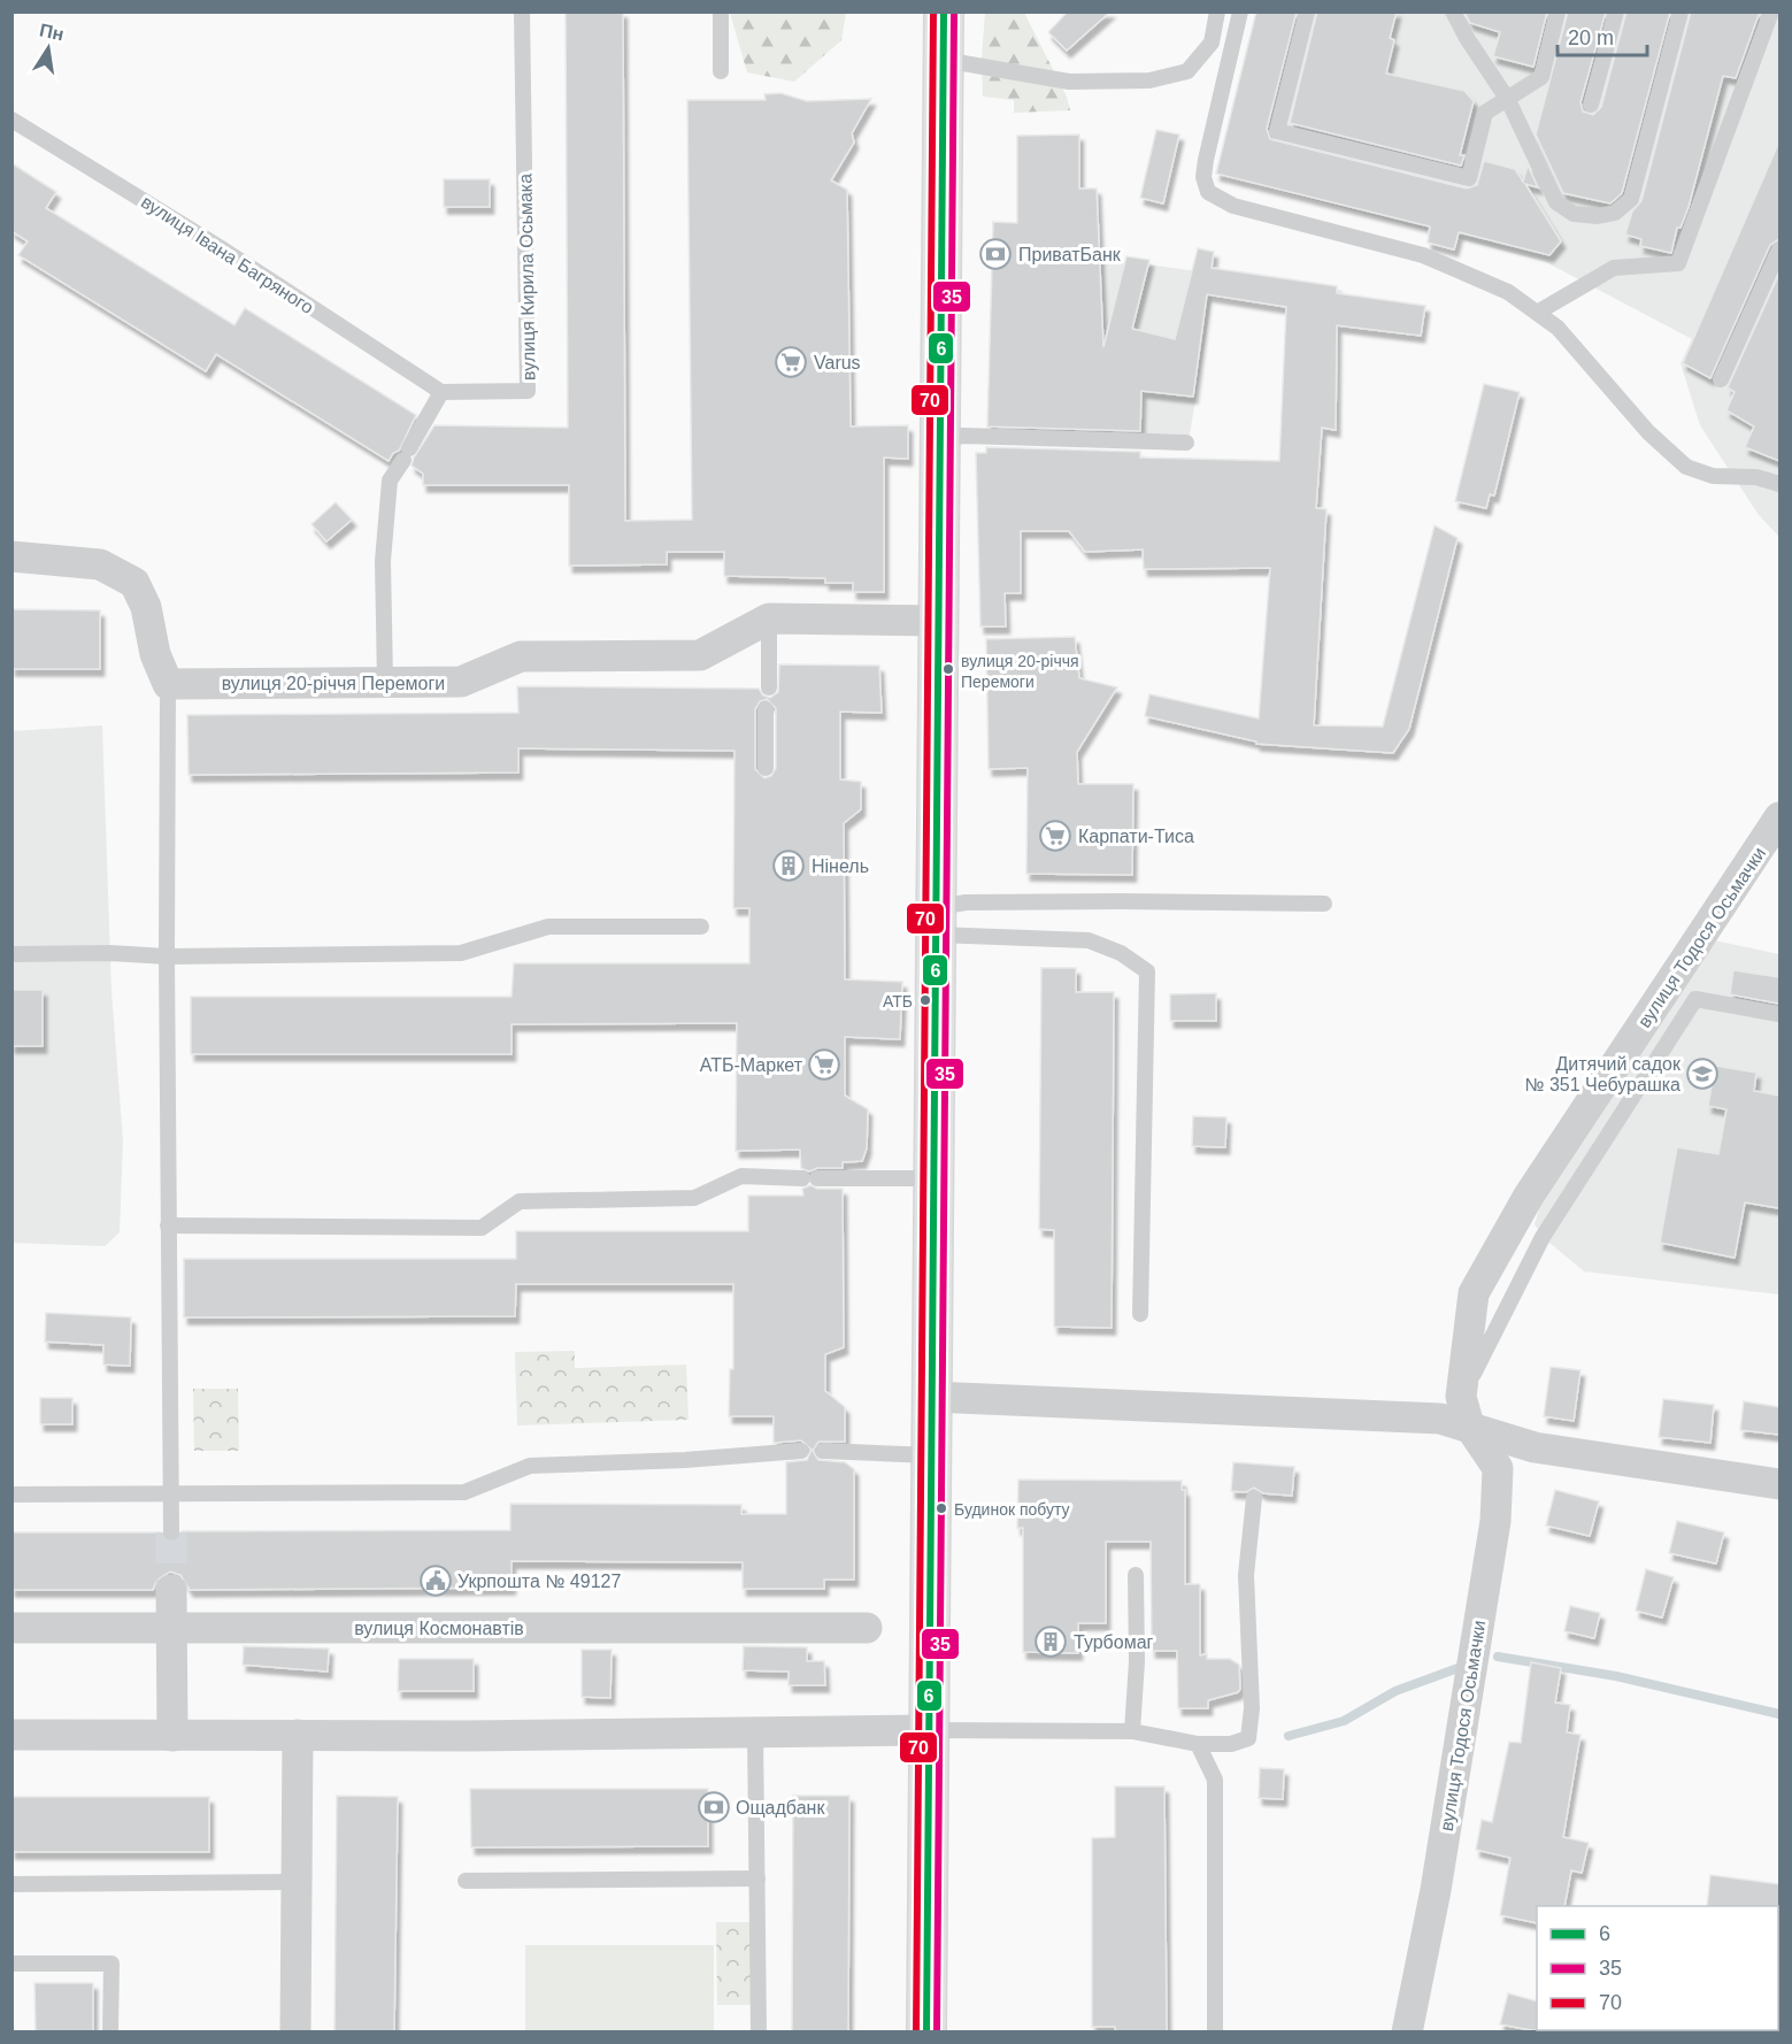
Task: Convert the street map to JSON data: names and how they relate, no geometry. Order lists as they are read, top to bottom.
{
  "streets": {
    "street": ["вулиця 20-річчя Перемоги", "вулиця Тодося Осьмачки", "вулиця Космонавтів"],
    "lane": ["вулиця Івана Багряного", "вулиця Кирила Осьмака"]
  },
  "crossings": [
    ["вулиця Івана Багряного", "вулиця Кирила Осьмака"]
  ],
  "places": {
    "bank": ["ПриватБанк", "Ощадбанк"],
    "supermarket": ["Varus", "Карпати-Тиса", "АТБ-Маркет"],
    "other": ["вулиця 20-річчя Перемоги", "АТБ", "Будинок побуту"],
    "building": ["Нінель", "Турбомаг"],
    "school or university": ["Дитячий садок № 351 Чебурашка"],
    "public building": ["Укрпошта № 49127"]
  },
  "lines": ["transit line 6", "transit line 35", "transit line 70"],
  "legend": ["6", "35", "70"],
  "scale_bar": "20 m",
  "north": "top"
}
